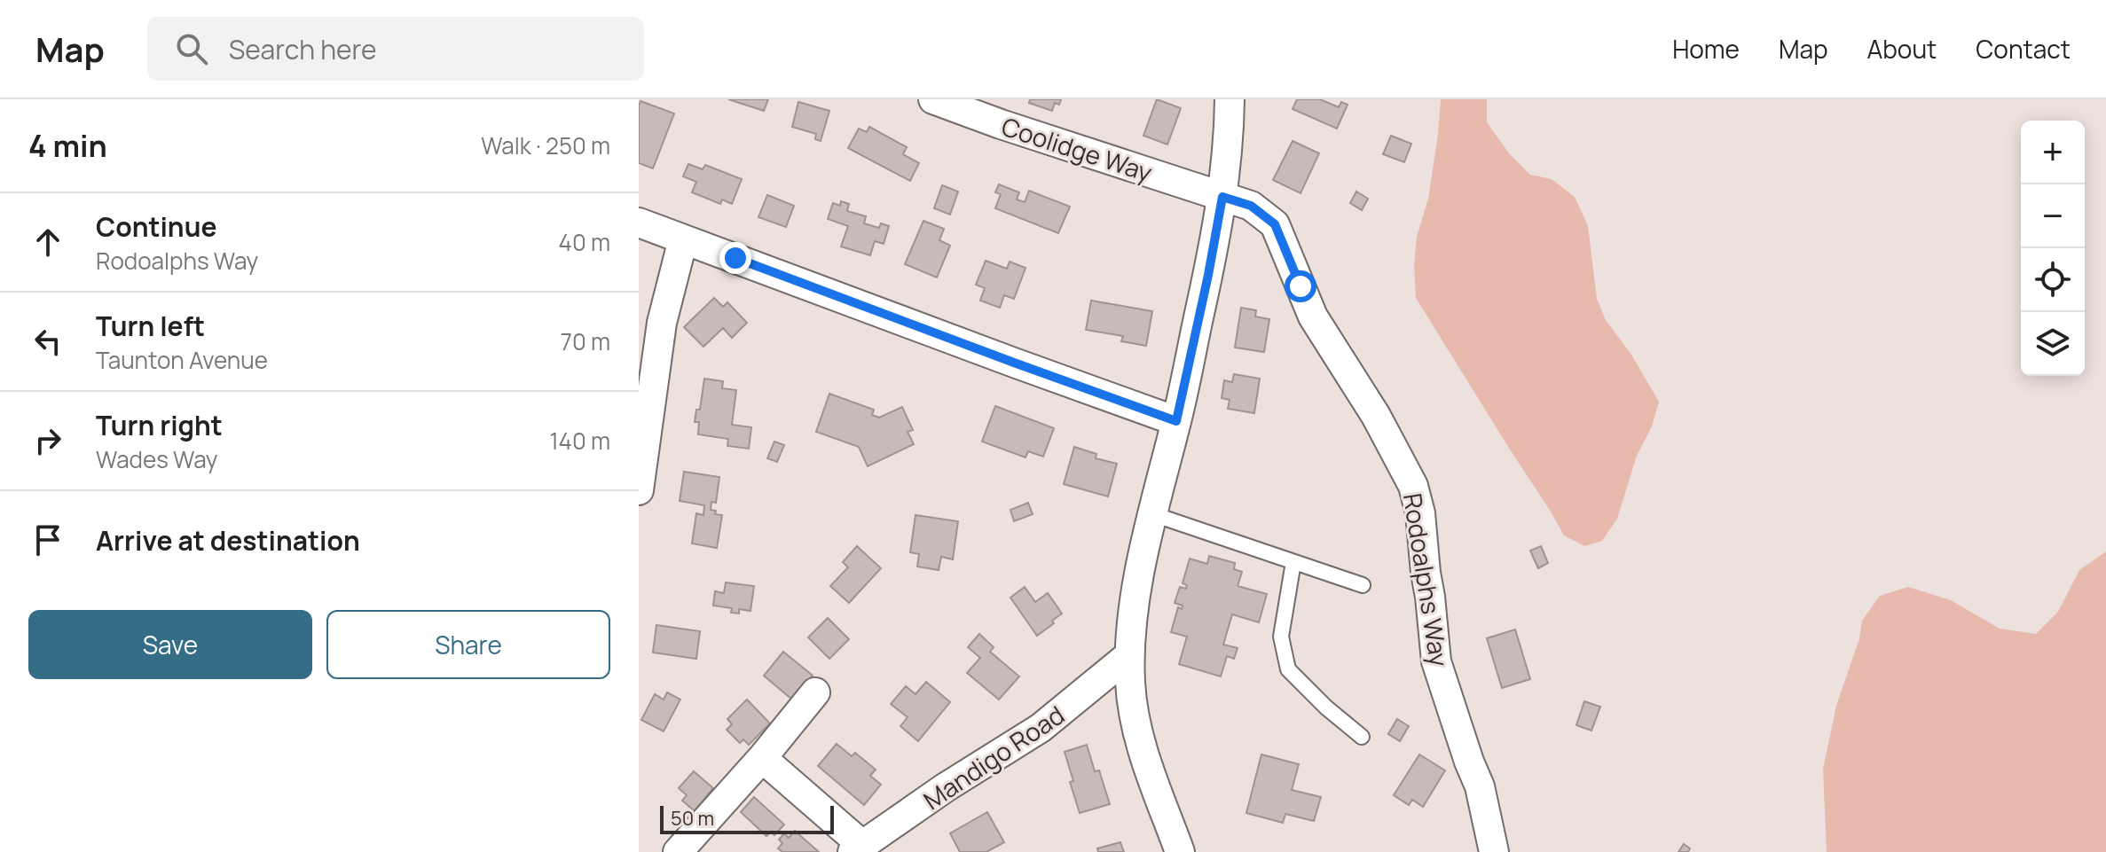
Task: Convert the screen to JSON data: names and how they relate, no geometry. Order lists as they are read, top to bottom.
{
  "streets": {
    "street": ["Coolidge Way", "Rodoalphs Way", "Mandigo Road"]
  },
  "crossings": [
    ["Coolidge Way", "Rodoalphs Way"]
  ],
  "scale_bar": "50 m",
  "page": {
    "header": "Map",
    "search": "Search here",
    "nav": [
      "Home",
      "Map",
      "About",
      "Contact"
    ],
    "heading": ["4 min", "Walk · 250 m"],
    "map_buttons": ["+", "−"],
    "list": [
      ["Continue", "Rodoalphs Way", "40 m"],
      ["Turn left", "Taunton Avenue", "70 m"],
      ["Turn right", "Wades Way", "140 m"],
      "Arrive at destination"
    ],
    "buttons": ["Save", "Share"],
    "scale": "50 m"
  }
}
